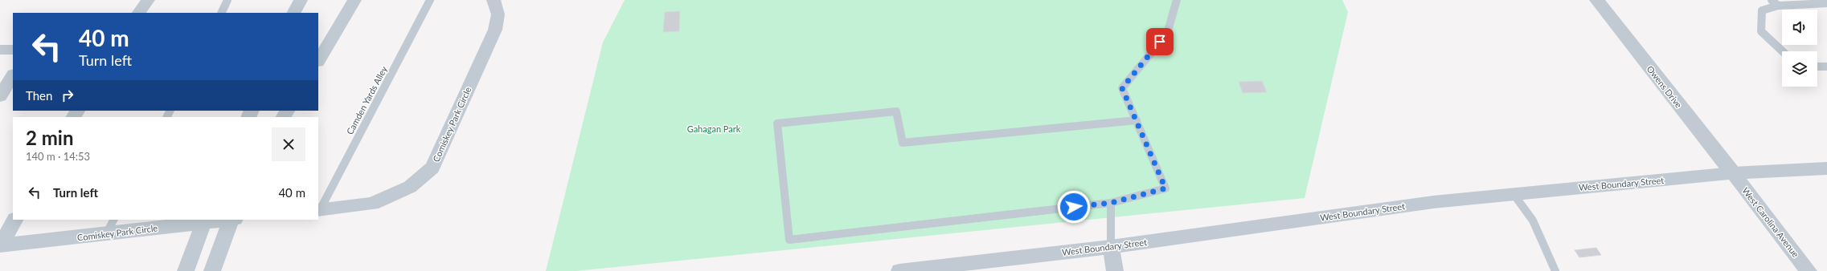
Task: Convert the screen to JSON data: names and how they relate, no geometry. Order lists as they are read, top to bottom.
{
  "streets": {
    "street": [
      "Owens Drive",
      "Comiskey Park Circle",
      "West Boundary Street",
      "West Carolina Avenue"
    ],
    "lane": ["Camden Yards Alley"]
  },
  "crossings": [
    ["Owens Drive", "West Boundary Street"],
    ["Owens Drive", "West Carolina Avenue"],
    ["Camden Yards Alley", "Comiskey Park Circle"],
    ["West Boundary Street", "West Carolina Avenue"]
  ],
  "parks": ["Gahagan Park"],
  "page": {
    "turn": ["40 m", "Turn left"],
    "then": "Then",
    "heading": ["2 min", "140 m · 14:53"],
    "list": [
      {
        "name": "Turn left",
        "value": "40 m"
      }
    ]
  }
}
